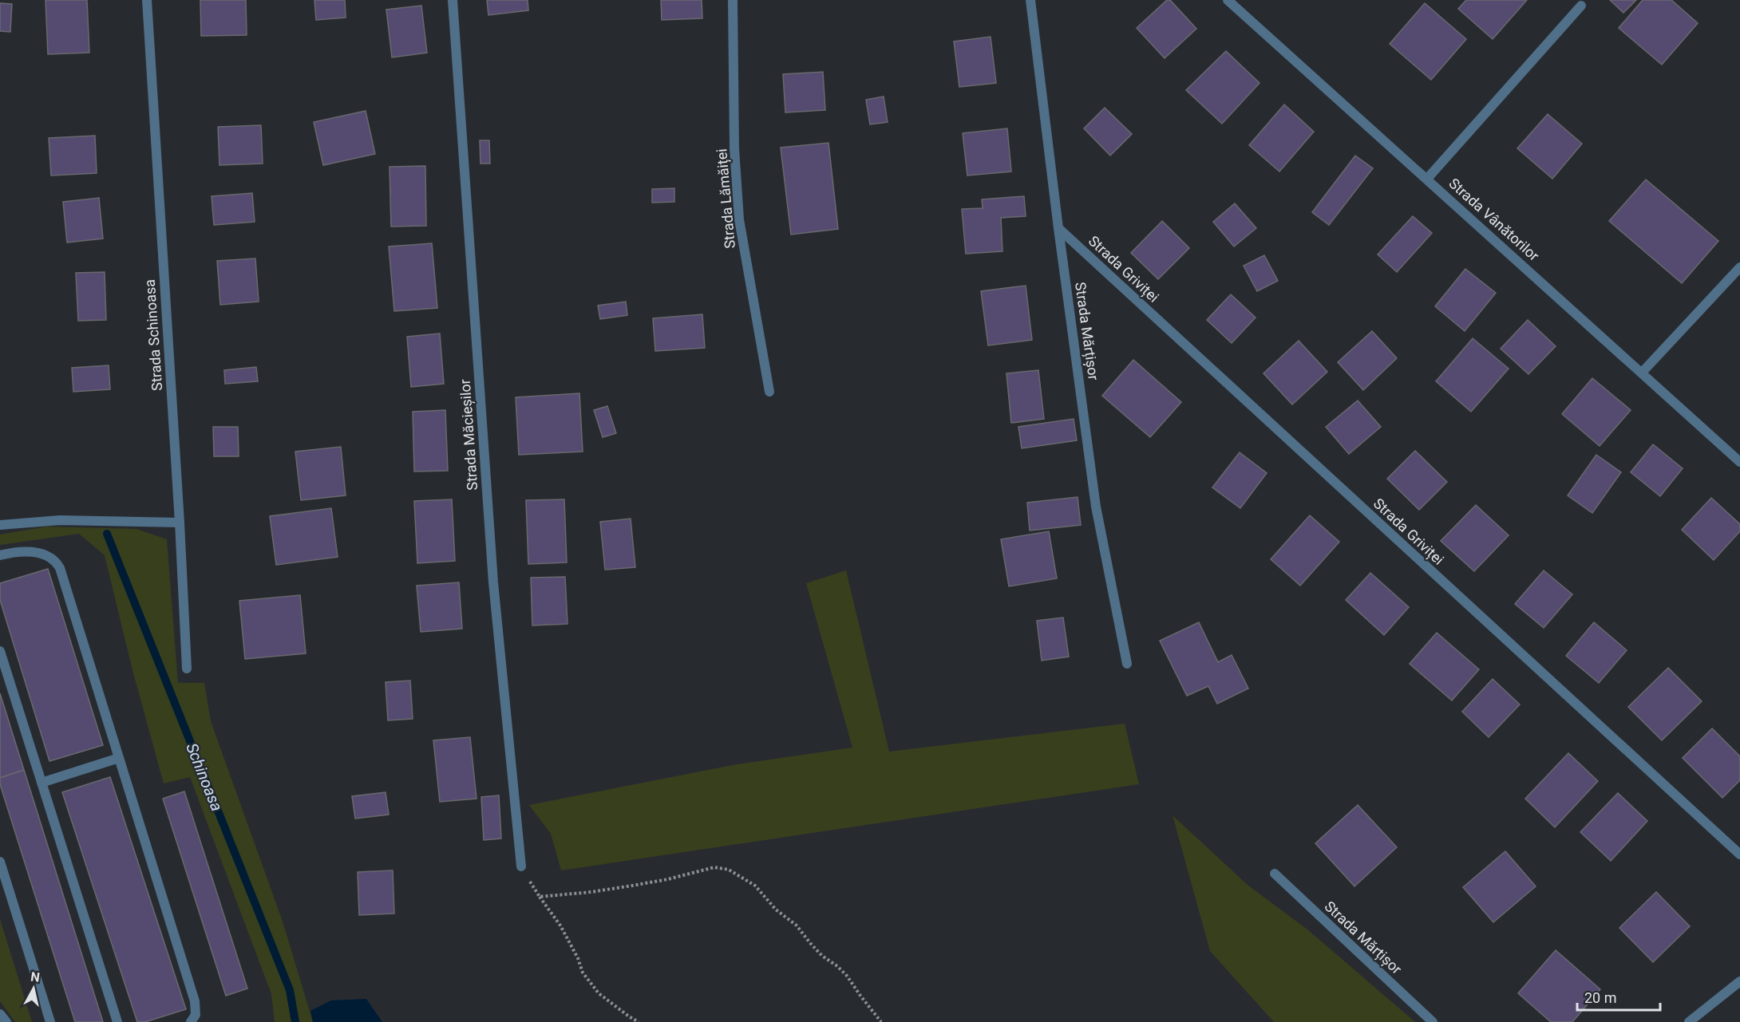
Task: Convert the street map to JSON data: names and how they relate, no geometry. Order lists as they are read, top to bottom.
{
  "streets": {
    "street": [
      "Strada Lămăiței",
      "Strada Vânătorilor",
      "Strada Griviței",
      "Strada Mărțișor",
      "Strada Schinoasa",
      "Strada Măcieșilor"
    ]
  },
  "crossings": [
    ["Strada Griviței", "Strada Mărțișor"]
  ],
  "water": ["Schinoasa"],
  "scale_bar": "20 m",
  "north": "top"
}
